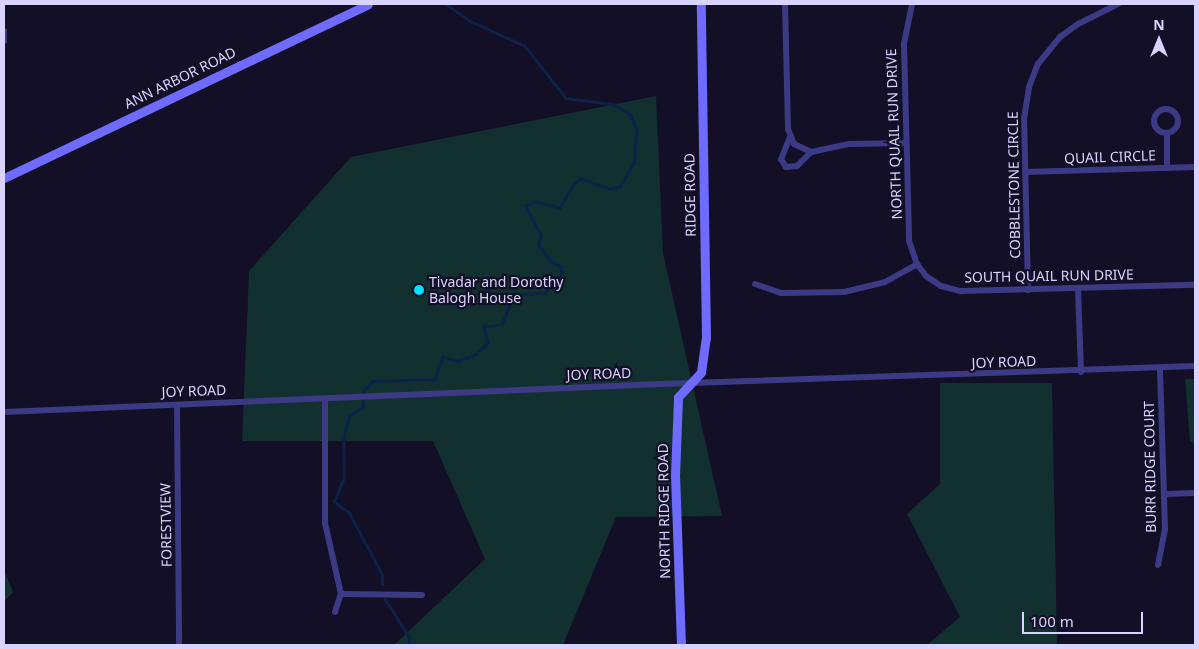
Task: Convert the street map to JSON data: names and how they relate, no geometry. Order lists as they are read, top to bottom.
{
  "streets": {
    "street": [
      "ANN ARBOR ROAD",
      "NORTH QUAIL RUN DRIVE",
      "QUAIL CIRCLE",
      "COBBLESTONE CIRCLE",
      "RIDGE ROAD",
      "SOUTH QUAIL RUN DRIVE",
      "JOY ROAD",
      "BURR RIDGE COURT",
      "NORTH RIDGE ROAD",
      "FORESTVIEW"
    ]
  },
  "crossings": [
    ["NORTH QUAIL RUN DRIVE", "SOUTH QUAIL RUN DRIVE"],
    ["QUAIL CIRCLE", "COBBLESTONE CIRCLE"],
    ["COBBLESTONE CIRCLE", "SOUTH QUAIL RUN DRIVE"],
    ["RIDGE ROAD", "JOY ROAD"],
    ["RIDGE ROAD", "NORTH RIDGE ROAD"],
    ["JOY ROAD", "BURR RIDGE COURT"],
    ["JOY ROAD", "NORTH RIDGE ROAD"],
    ["JOY ROAD", "FORESTVIEW"]
  ],
  "places": ["Tivadar and Dorothy Balogh House"],
  "scale_bar": "100 m",
  "north": "top"
}
